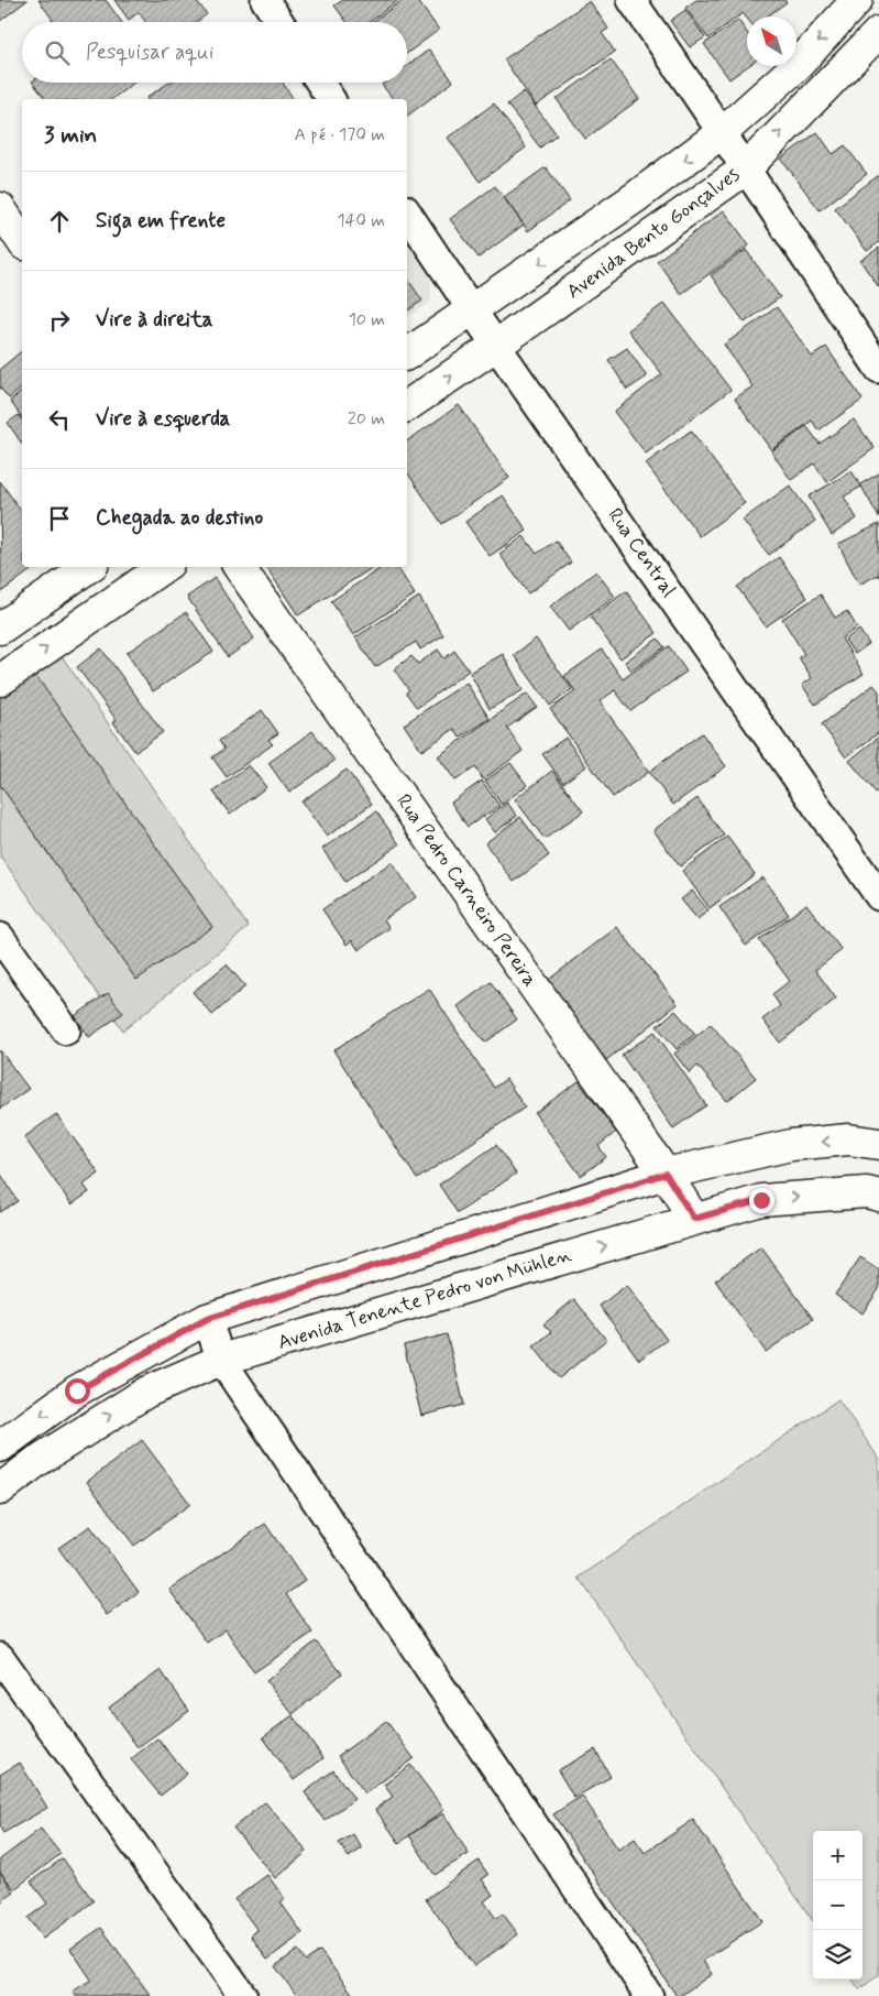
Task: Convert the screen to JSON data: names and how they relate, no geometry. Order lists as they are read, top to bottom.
{
  "streets": {
    "main road": ["Avenida Bento Gonçalves", "Rua Pedro Carneiro Pereira", "Avenida Tenente Pedro von Mühlen"],
    "street": ["Rua Central"]
  },
  "crossings": [
    ["Avenida Bento Gonçalves", "Rua Central"],
    ["Rua Pedro Carneiro Pereira", "Avenida Tenente Pedro von Mühlen"]
  ],
  "north": "top left",
  "page": {
    "search": "Pesquisar aqui",
    "heading": ["3 min", "A pé · 170 m"],
    "list": [
      ["Siga em frente", "140 m"],
      ["Vire à direita", "10 m"],
      ["Vire à esquerda", "20 m"],
      "Chegada ao destino"
    ],
    "map_buttons": ["+", "−"]
  }
}
